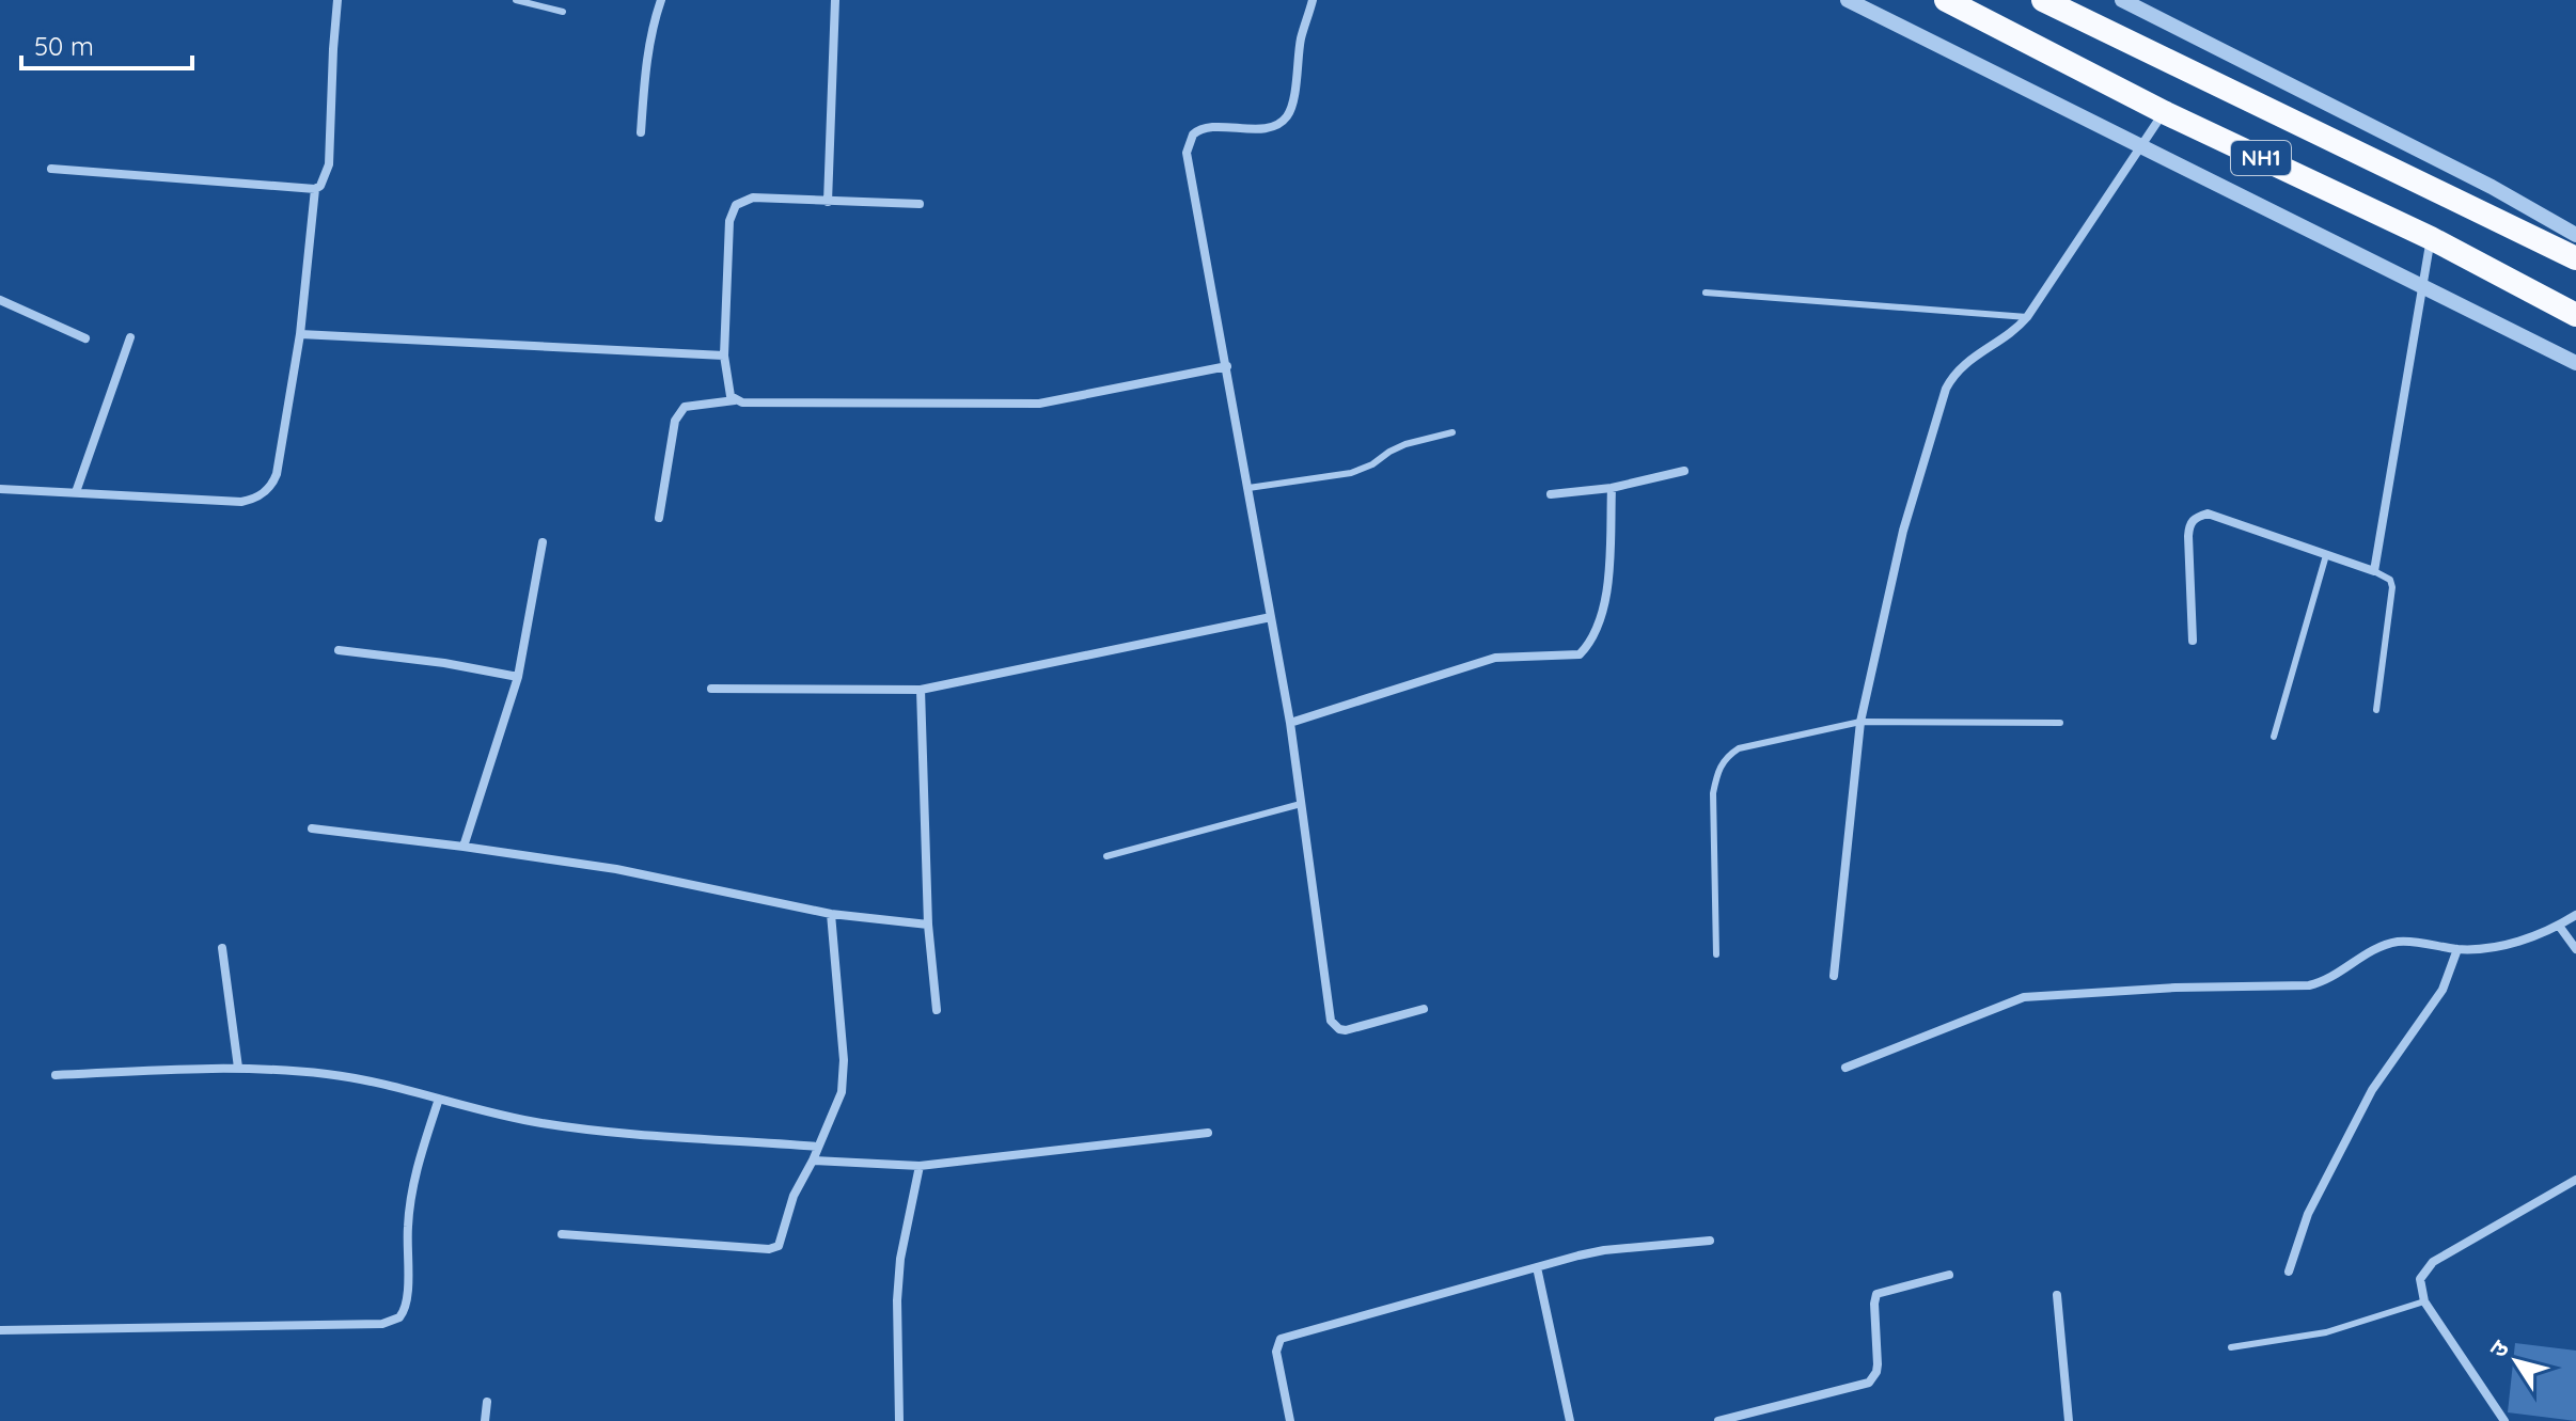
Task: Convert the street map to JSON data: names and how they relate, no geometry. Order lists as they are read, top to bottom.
{
  "streets": {
    "highway": ["NH1"]
  },
  "scale_bar": "50 m",
  "north": "top left"
}
